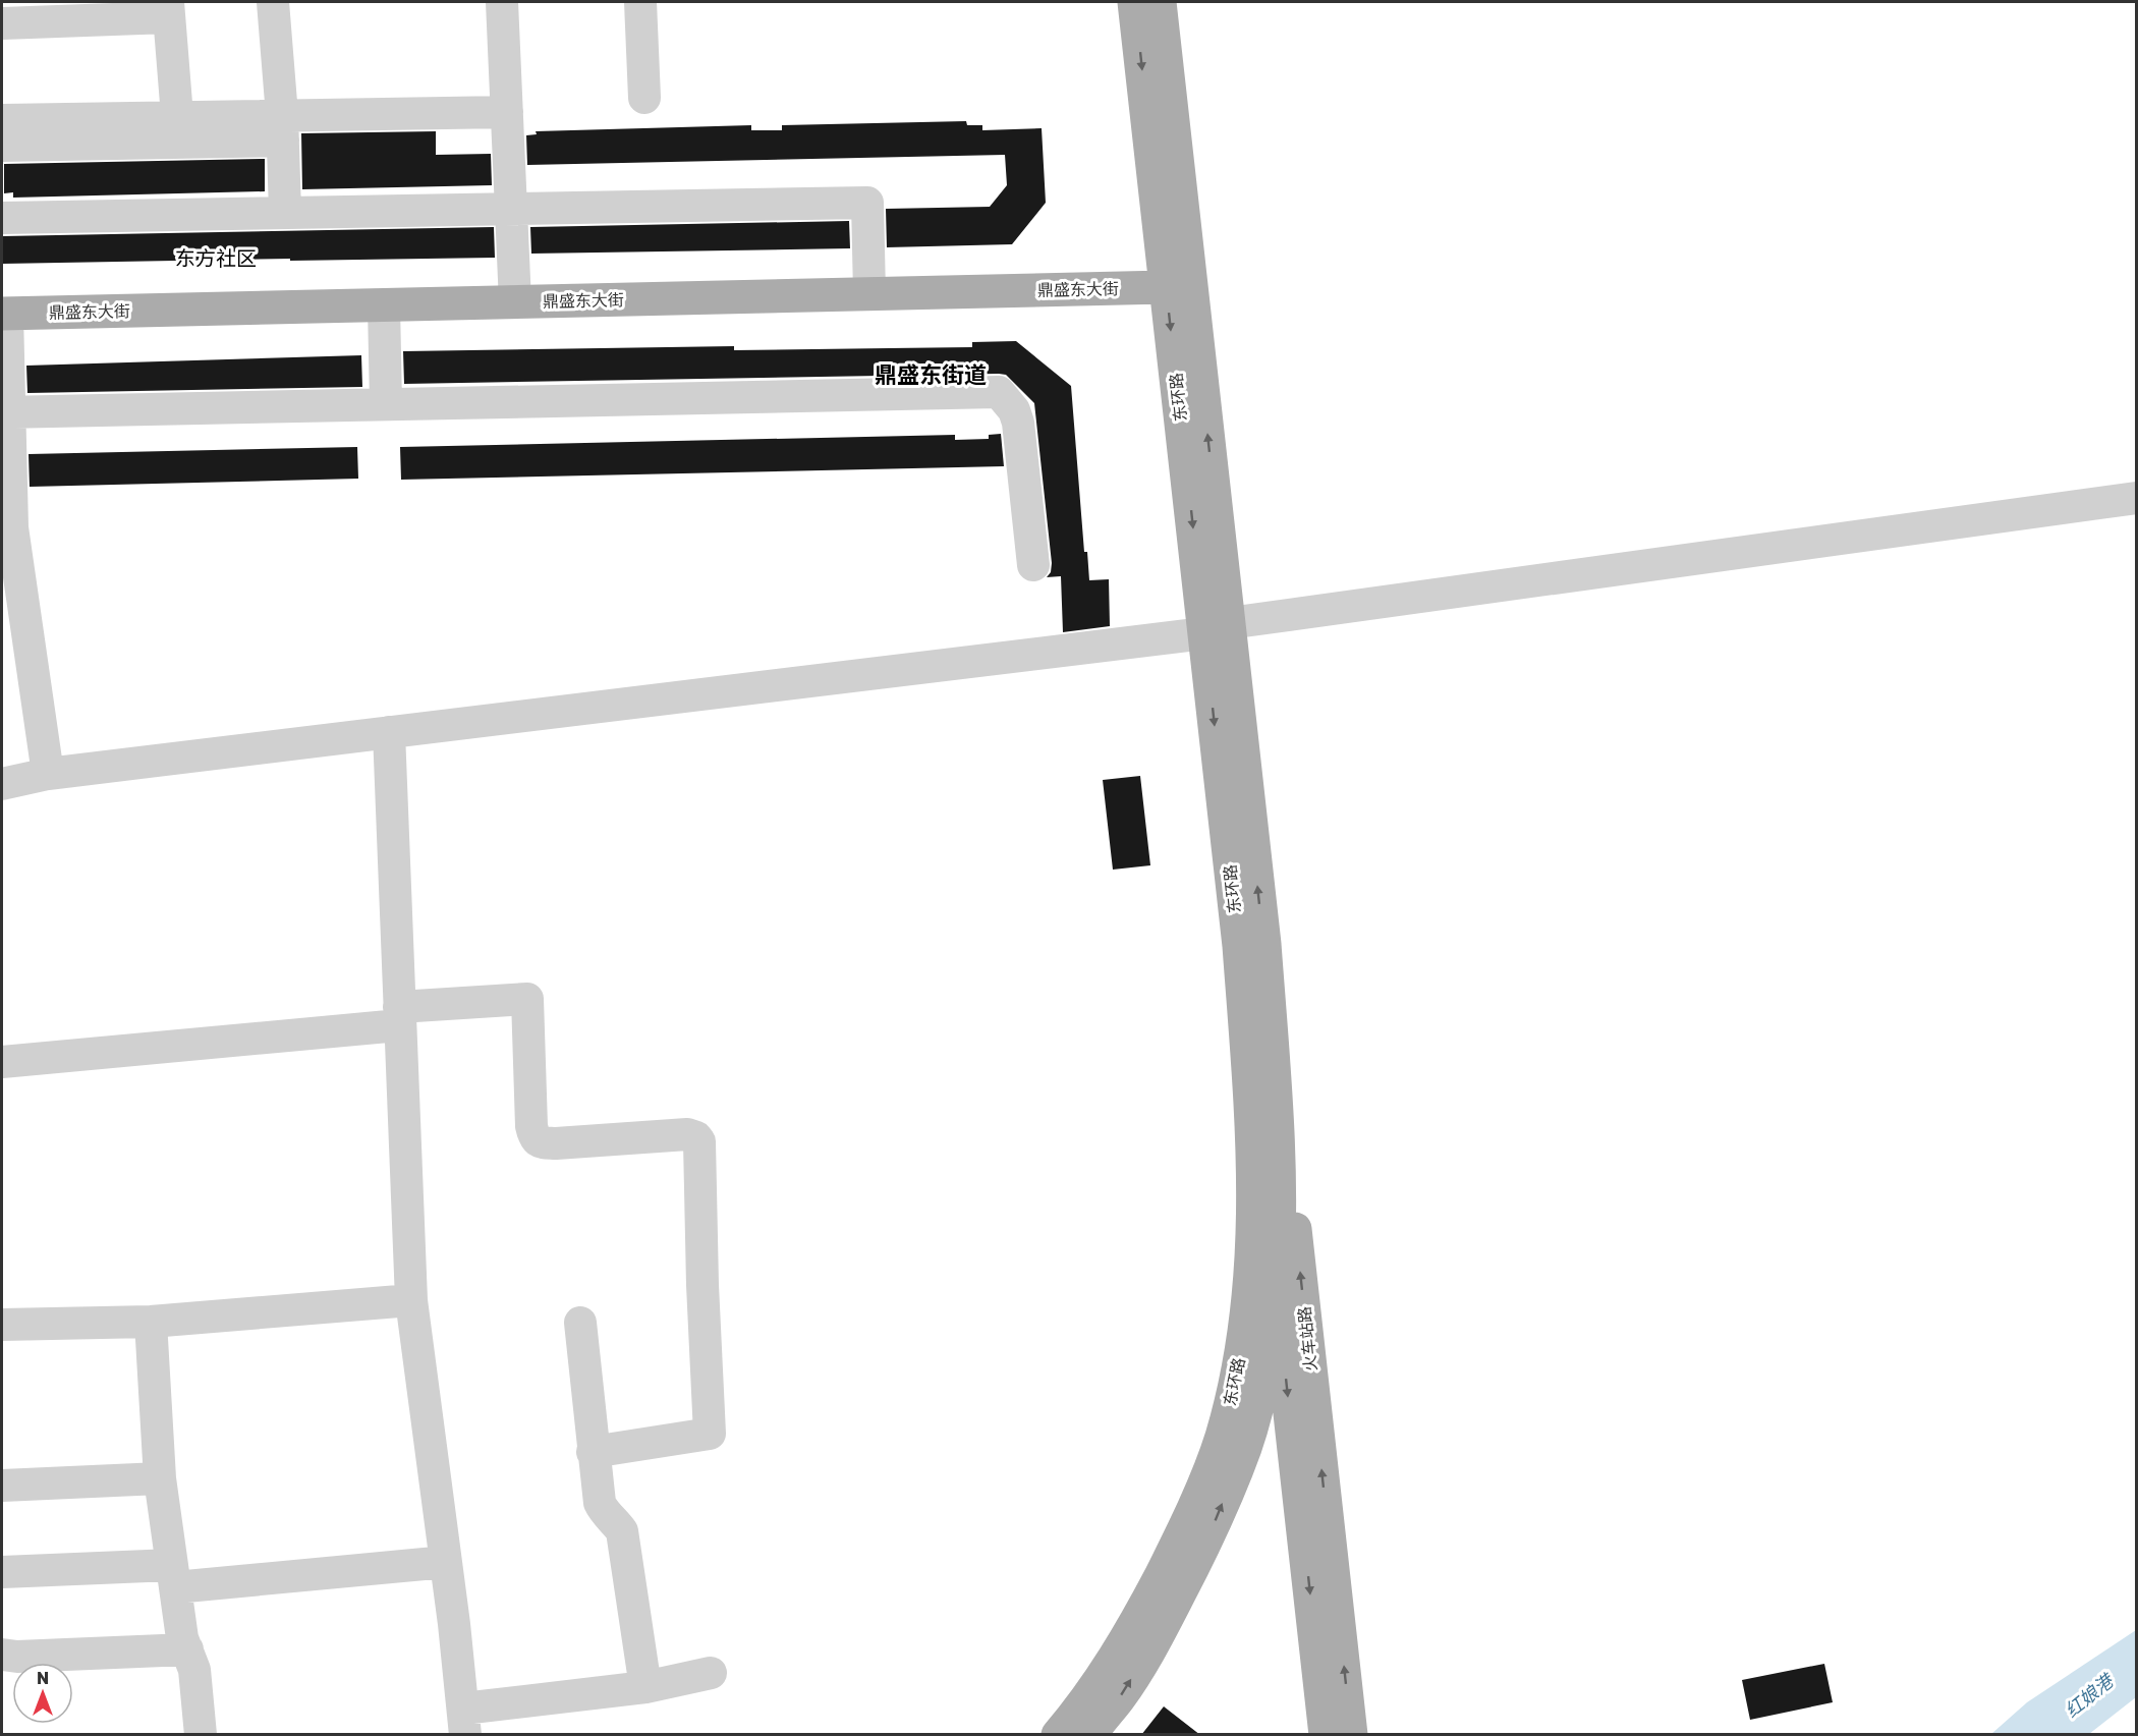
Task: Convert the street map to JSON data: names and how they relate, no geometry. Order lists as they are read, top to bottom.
{
  "streets": {
    "main road": ["鼎盛东大街", "东环路", "火车站路"]
  },
  "crossings": [
    ["鼎盛东大街", "东环路"],
    ["东环路", "火车站路"]
  ],
  "districts": ["东方社区", "鼎盛东街道"],
  "water": ["红娘港"],
  "north": "top"
}
